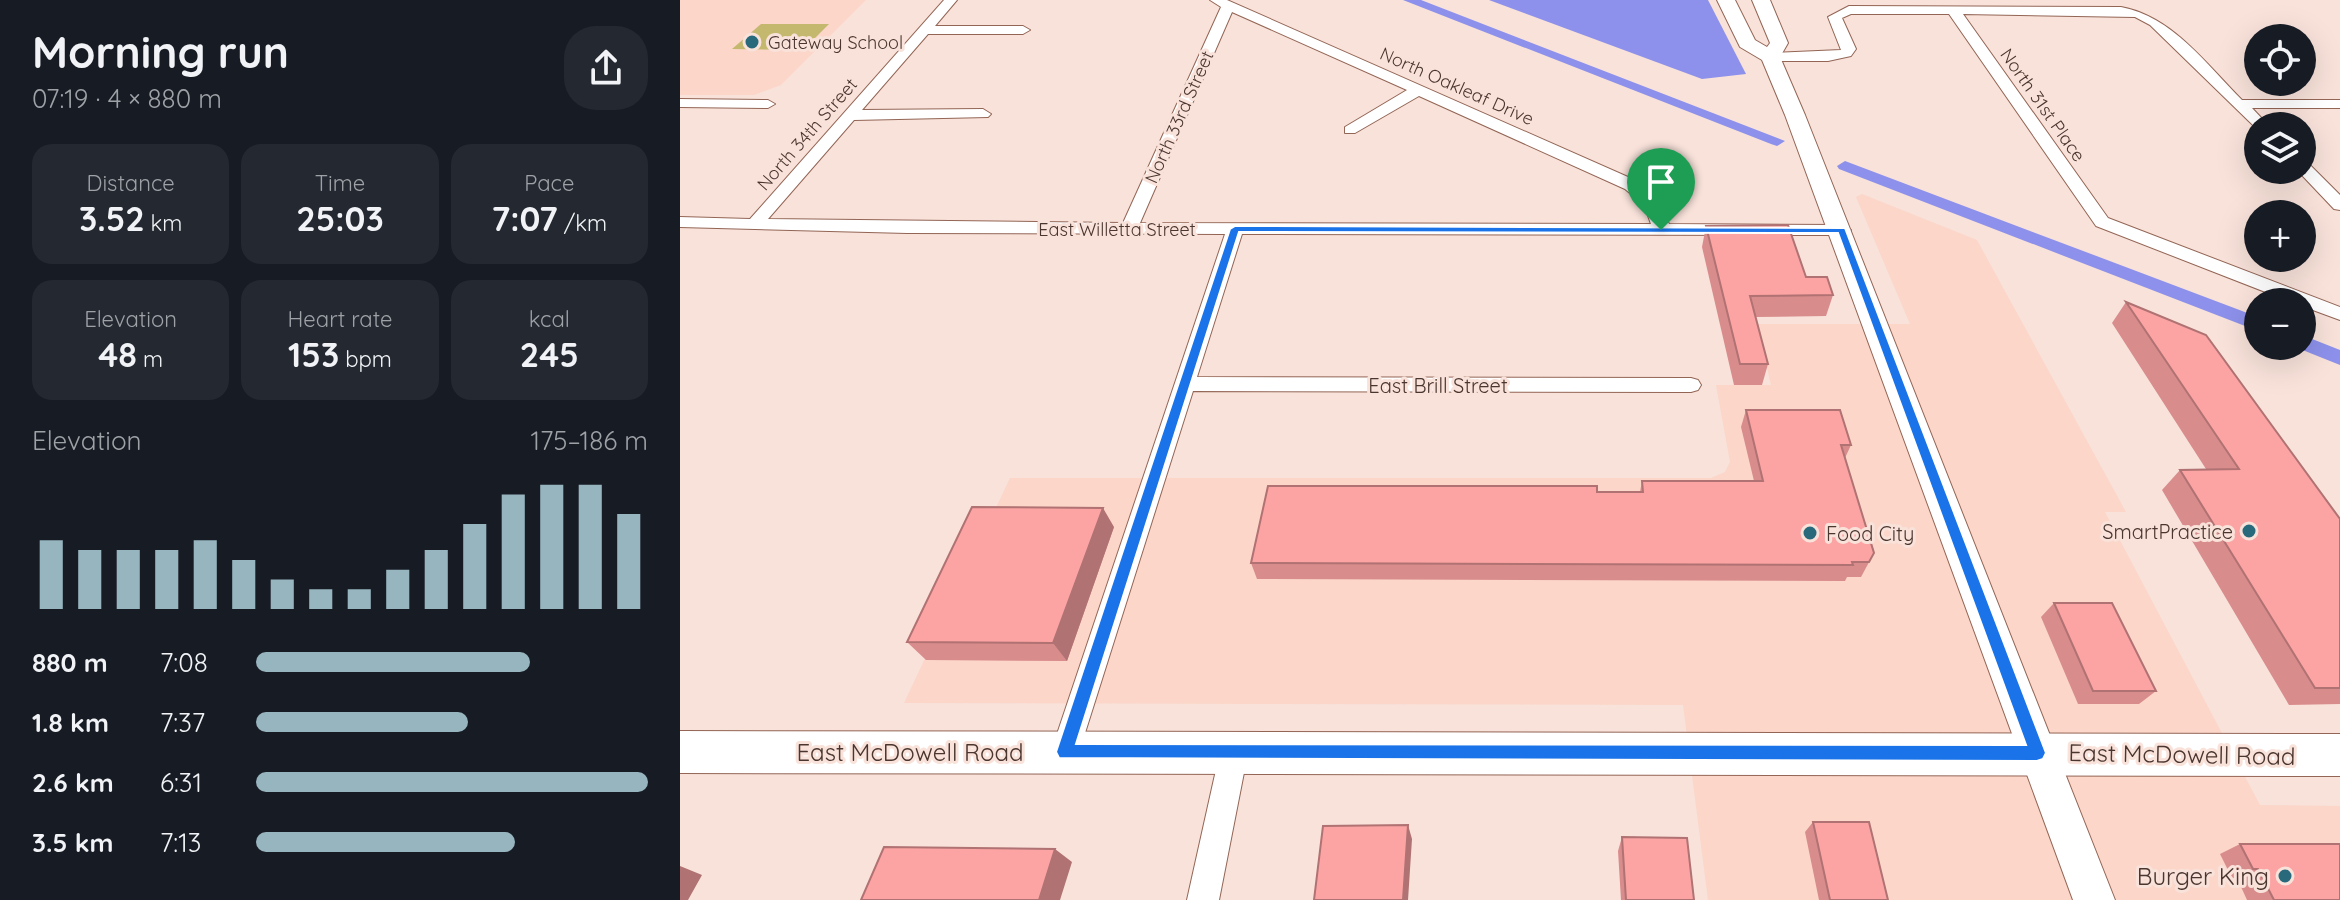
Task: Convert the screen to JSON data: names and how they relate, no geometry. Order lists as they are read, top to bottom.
{
  "streets": {
    "main road": ["East McDowell Road"],
    "street": [
      "North Oakleaf Drive",
      "North 31st Place",
      "North 33rd Street",
      "North 34th Street",
      "East Willetta Street",
      "East Brill Street"
    ]
  },
  "crossings": [
    ["North Oakleaf Drive", "North 33rd Street"],
    ["North Oakleaf Drive", "East Willetta Street"],
    ["North 33rd Street", "East Willetta Street"],
    ["North 34th Street", "East Willetta Street"]
  ],
  "places": [
    "Gateway School",
    "SmartPractice",
    "Food City",
    "Burger King"
  ],
  "page": {
    "heading": ["Morning run", "07:19 · 4 × 880 m"],
    "map_buttons": ["+", "−"],
    "stats": [
      ["Distance", "3.52 km"],
      ["Time", "25:03"],
      ["Pace", "7:07 /km"],
      ["Elevation", "48 m"],
      ["Heart rate", "153 bpm"],
      ["kcal", "245"]
    ],
    "chart": ["Elevation", "175–186 m"],
    "list": [
      {
        "name": "880 m",
        "note": "7:08"
      },
      {
        "name": "1.8 km",
        "note": "7:37"
      },
      {
        "name": "2.6 km",
        "note": "6:31"
      },
      {
        "name": "3.5 km",
        "note": "7:13"
      }
    ]
  }
}
